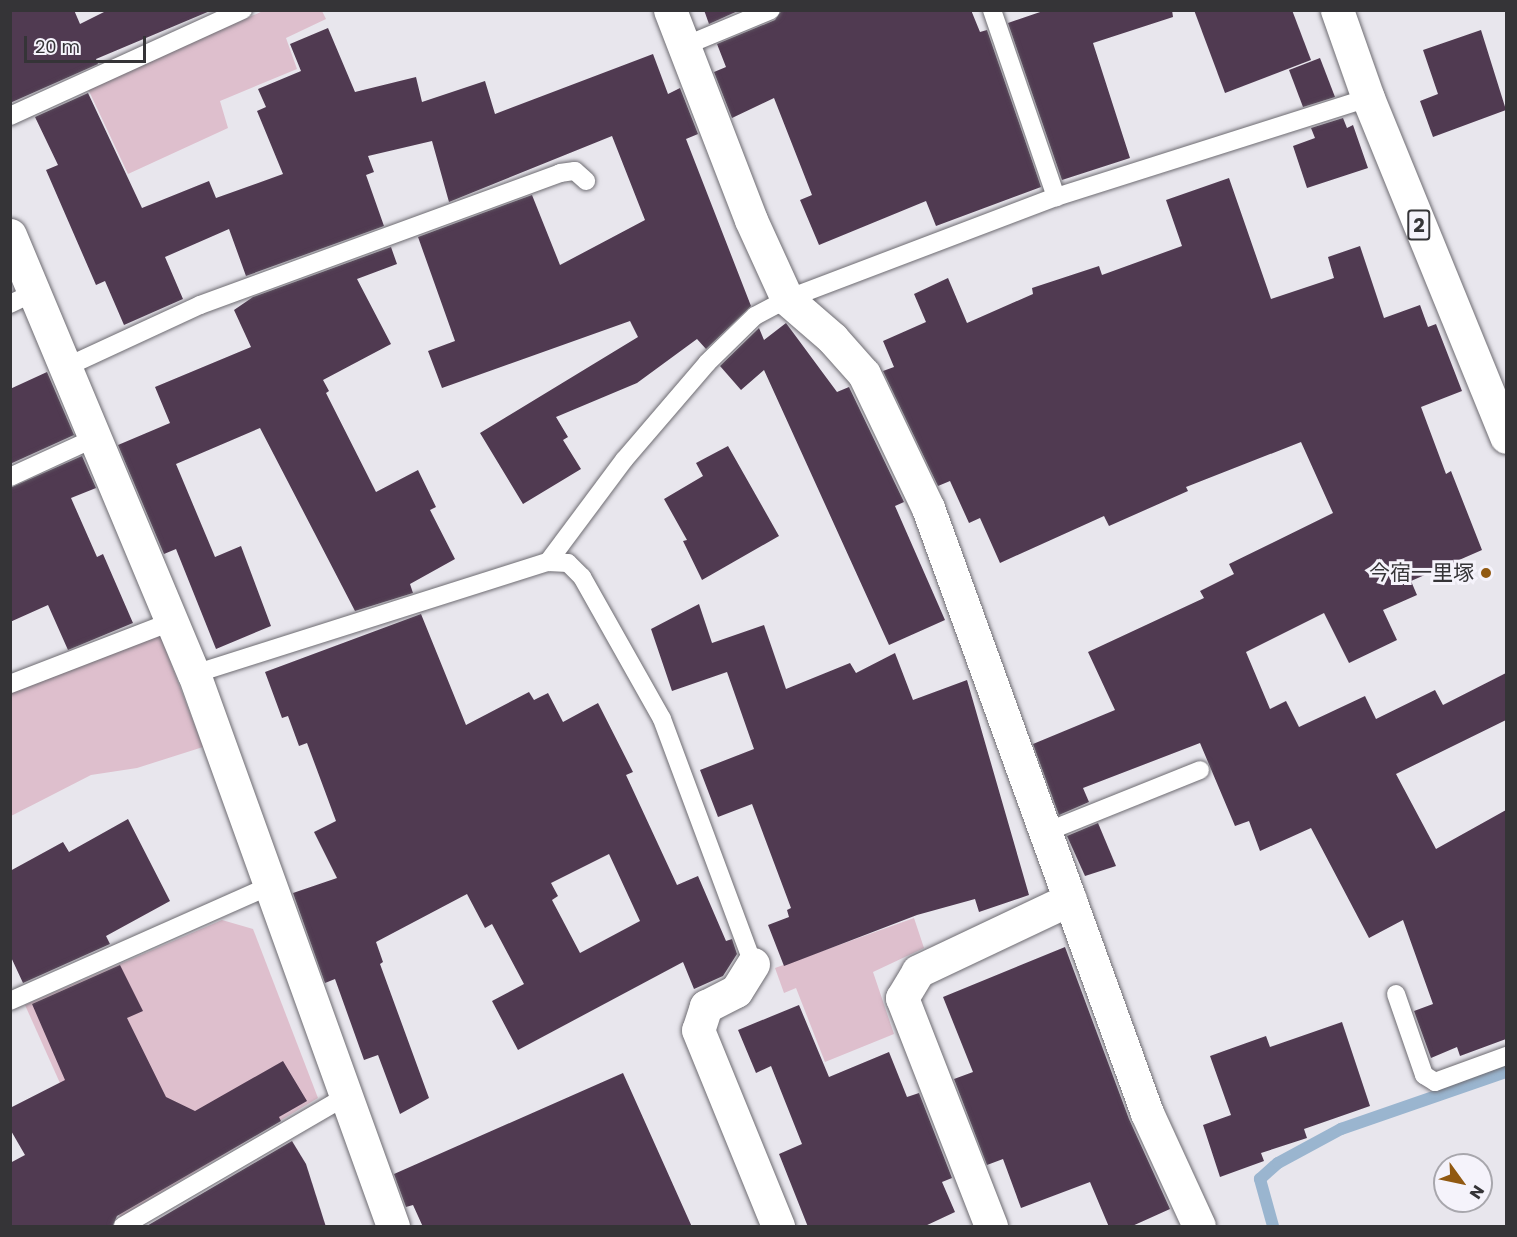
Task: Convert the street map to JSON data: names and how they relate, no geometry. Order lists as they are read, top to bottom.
{
  "streets": {
    "street": ["2"]
  },
  "places": ["今宿一里塚"],
  "scale_bar": "20 m",
  "north": "bottom right"
}
